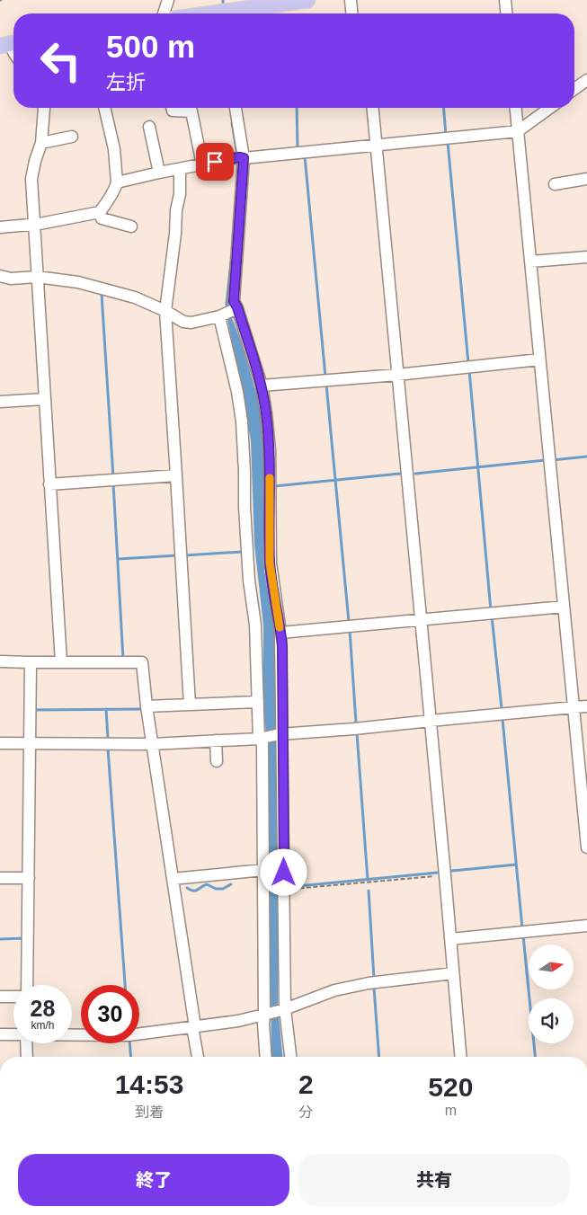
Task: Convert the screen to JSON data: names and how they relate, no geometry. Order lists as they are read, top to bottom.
{
  "north": "right",
  "page": {
    "turn": ["500 m", "左折"],
    "speed": "28 km/h",
    "limit": "30",
    "eta": [
      "14:53",
      "到着",
      "2",
      "分",
      "520",
      "m"
    ],
    "buttons": ["終了", "共有"]
  }
}
